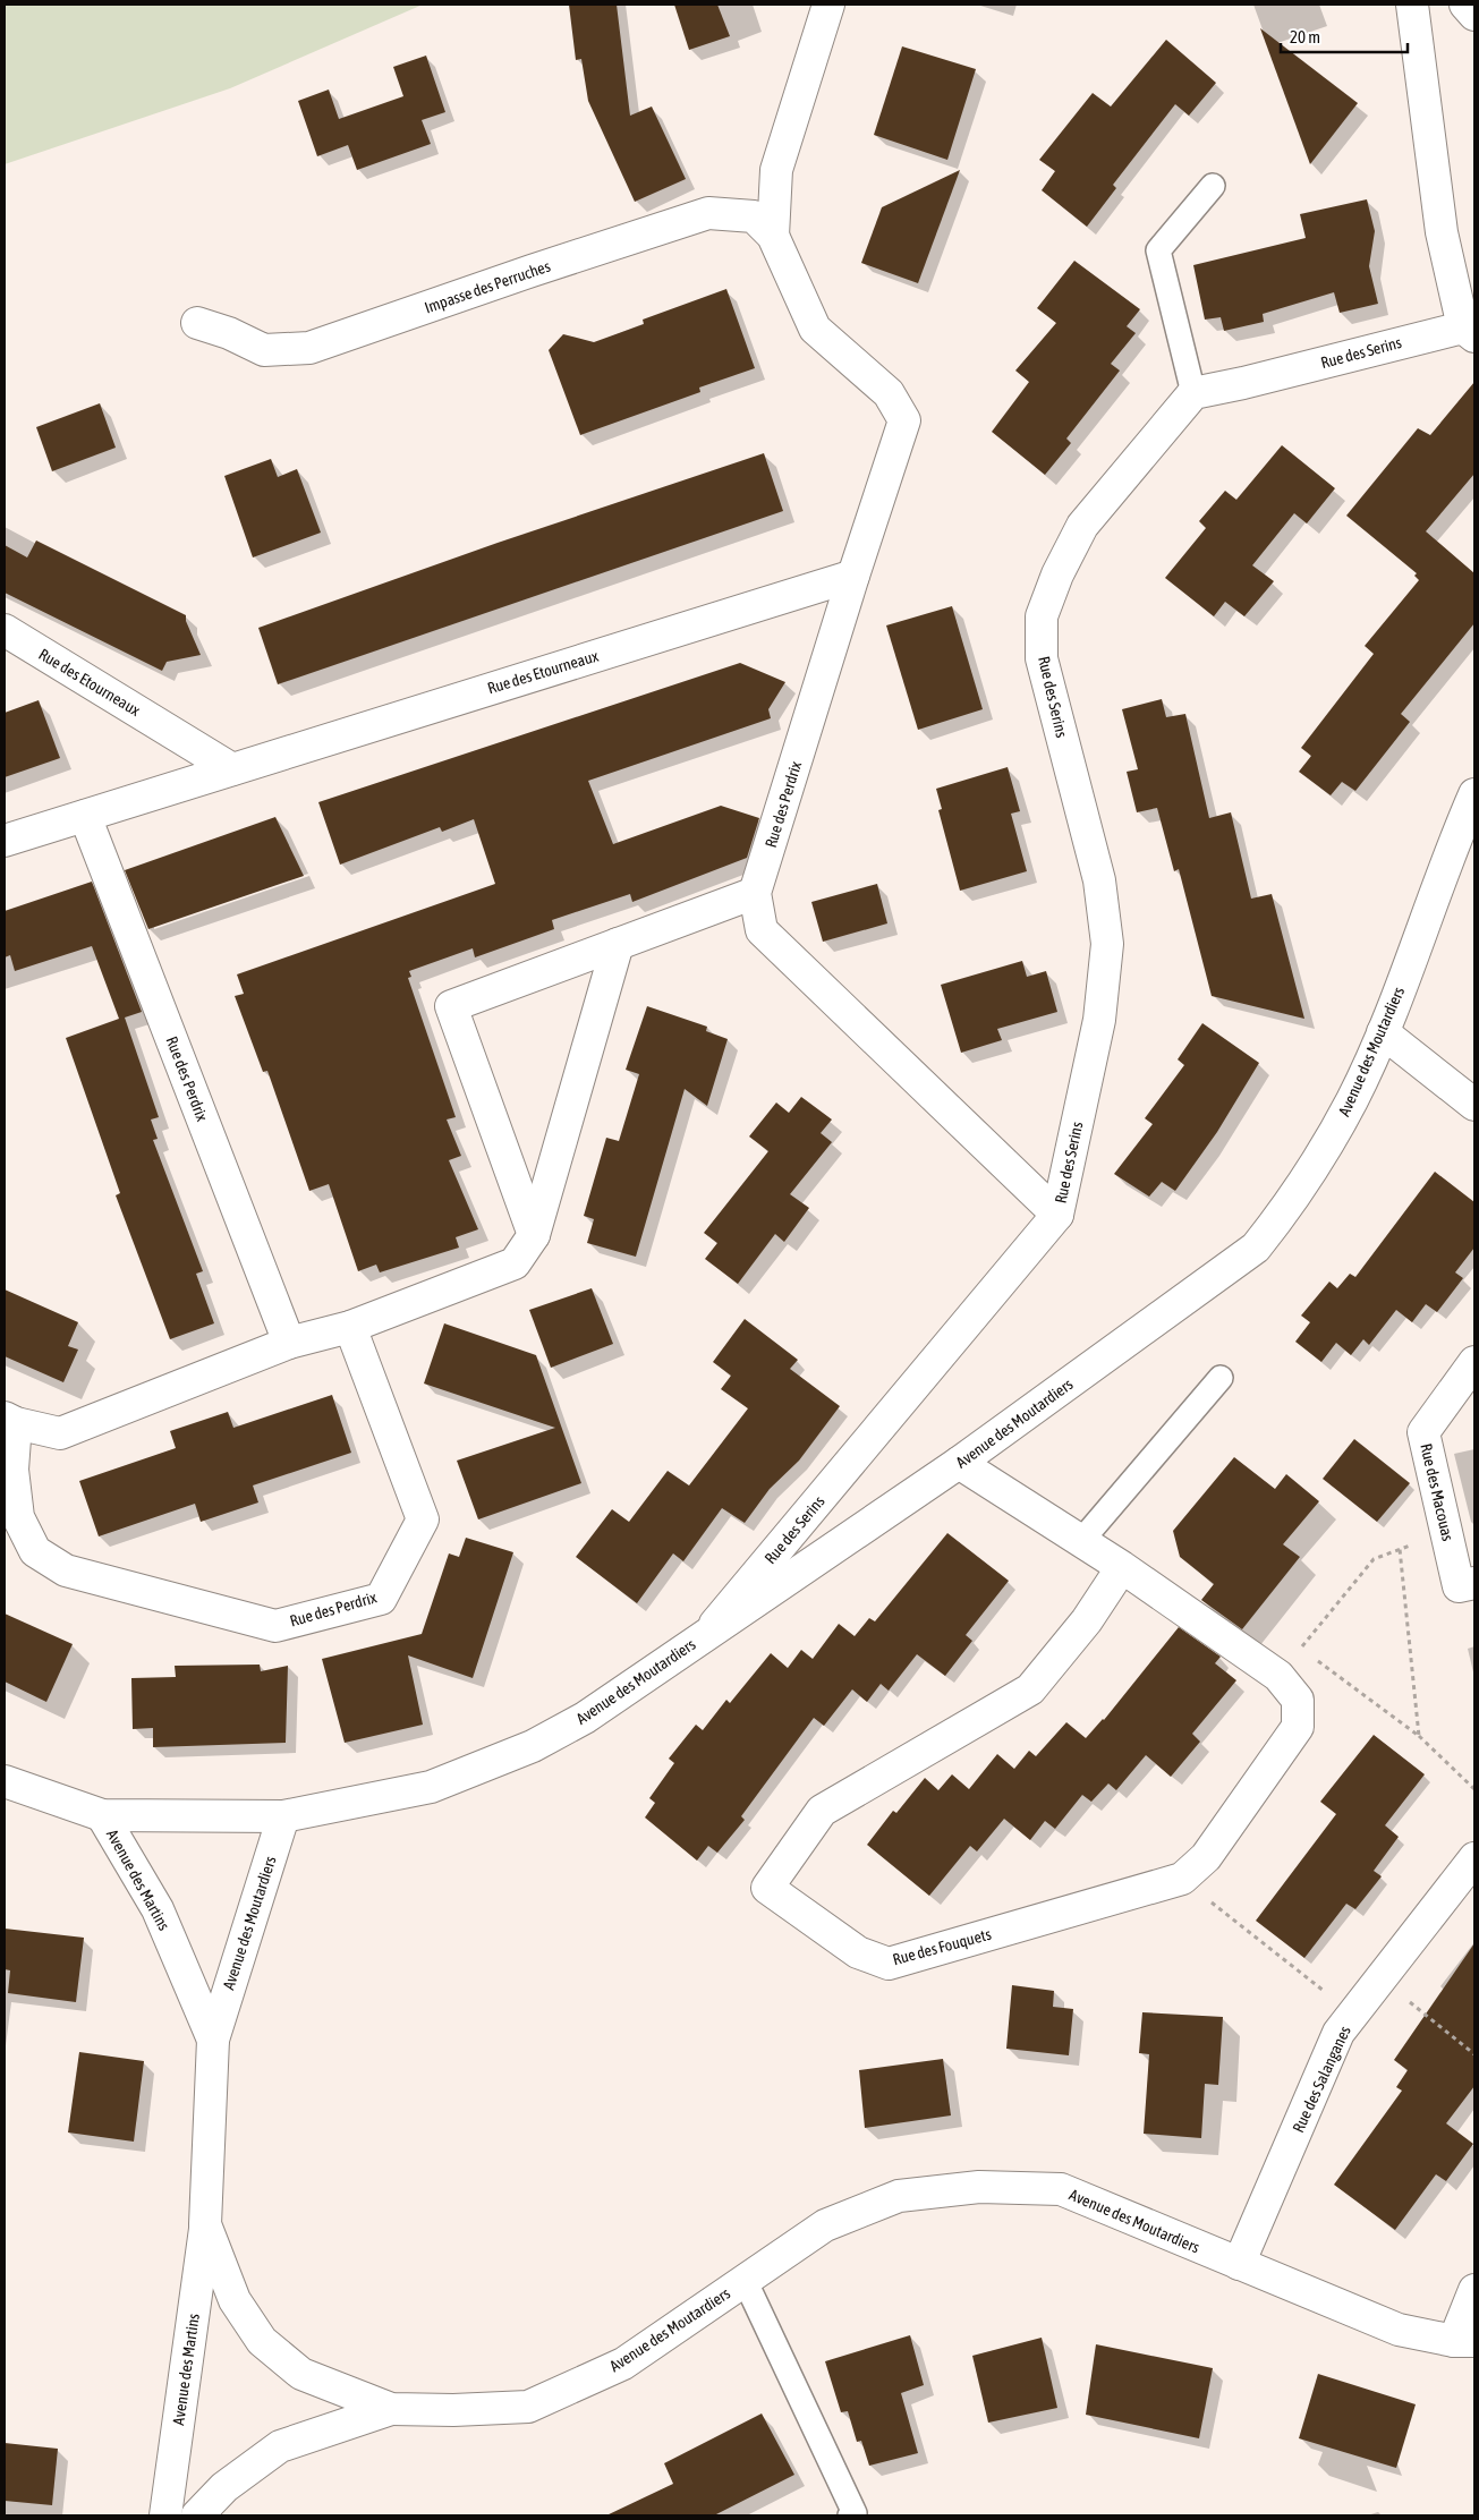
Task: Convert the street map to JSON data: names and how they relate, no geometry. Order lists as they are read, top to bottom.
{
  "streets": {
    "street": [
      "Impasse des Perruches",
      "Rue des Serins",
      "Rue des Etourneaux",
      "Rue des Perdrix",
      "Avenue des Moutardiers",
      "Rue des Macouas",
      "Avenue des Martins",
      "Rue des Fouquets",
      "Rue des Salanganes"
    ]
  },
  "crossings": [
    ["Impasse des Perruches", "Rue des Etourneaux"],
    ["Impasse des Perruches", "Rue des Perdrix"],
    ["Rue des Serins", "Rue des Perdrix"],
    ["Rue des Serins", "Avenue des Moutardiers"],
    ["Rue des Etourneaux", "Rue des Perdrix"],
    ["Avenue des Moutardiers", "Avenue des Martins"],
    ["Avenue des Moutardiers", "Rue des Fouquets"],
    ["Avenue des Moutardiers", "Rue des Salanganes"]
  ],
  "scale_bar": "20 m"
}
